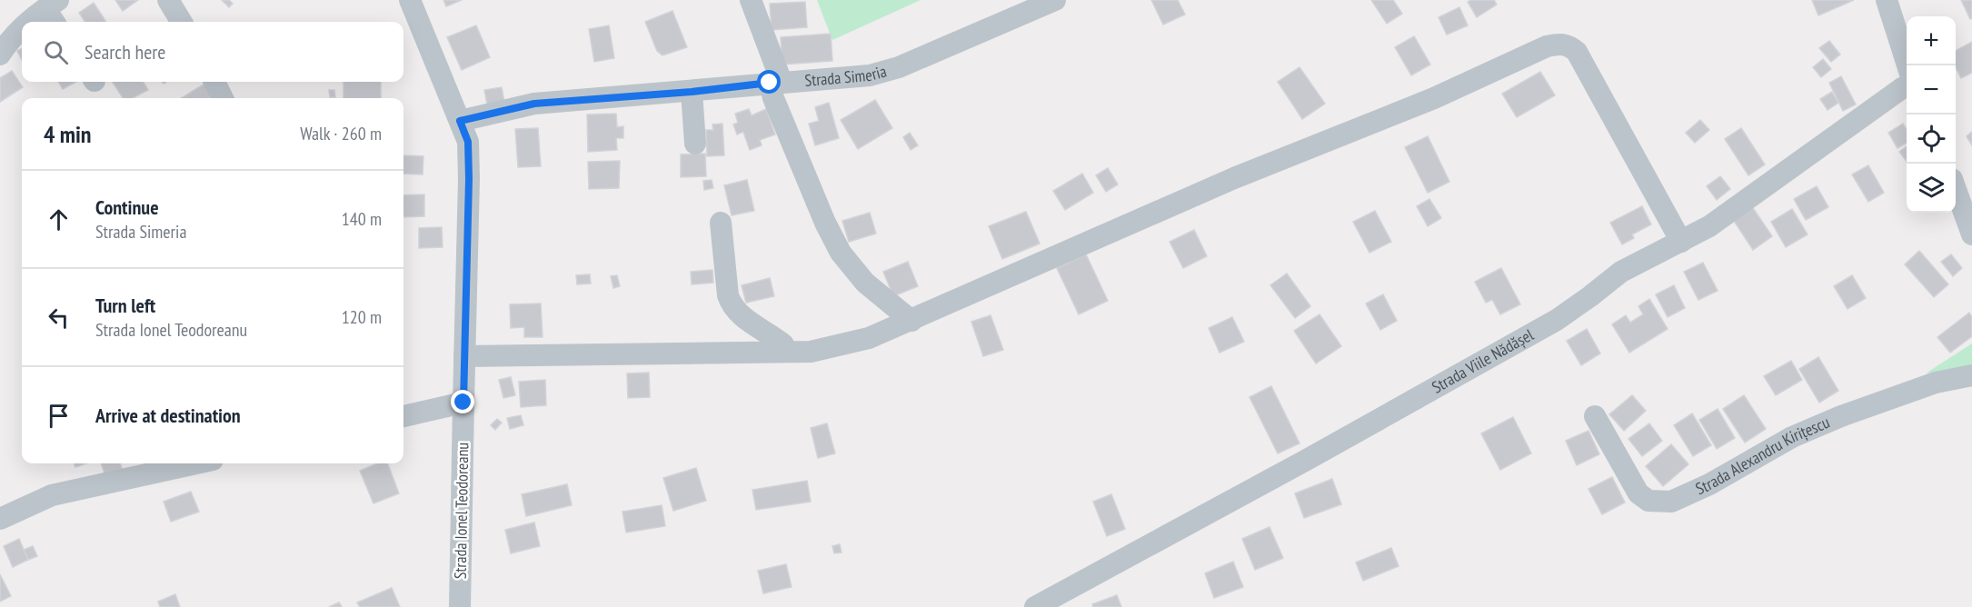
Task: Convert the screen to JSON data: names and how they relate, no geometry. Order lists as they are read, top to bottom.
{
  "streets": {
    "street": [
      "Strada Simeria",
      "Strada Viile Nădășel",
      "Strada Alexandru Kirițescu",
      "Strada Ionel Teodoreanu"
    ]
  },
  "crossings": [
    ["Strada Simeria", "Strada Ionel Teodoreanu"]
  ],
  "page": {
    "map_buttons": ["+", "−"],
    "search": "Search here",
    "heading": ["4 min", "Walk · 260 m"],
    "list": [
      ["Continue", "Strada Simeria", "140 m"],
      ["Turn left", "Strada Ionel Teodoreanu", "120 m"],
      "Arrive at destination"
    ]
  }
}
